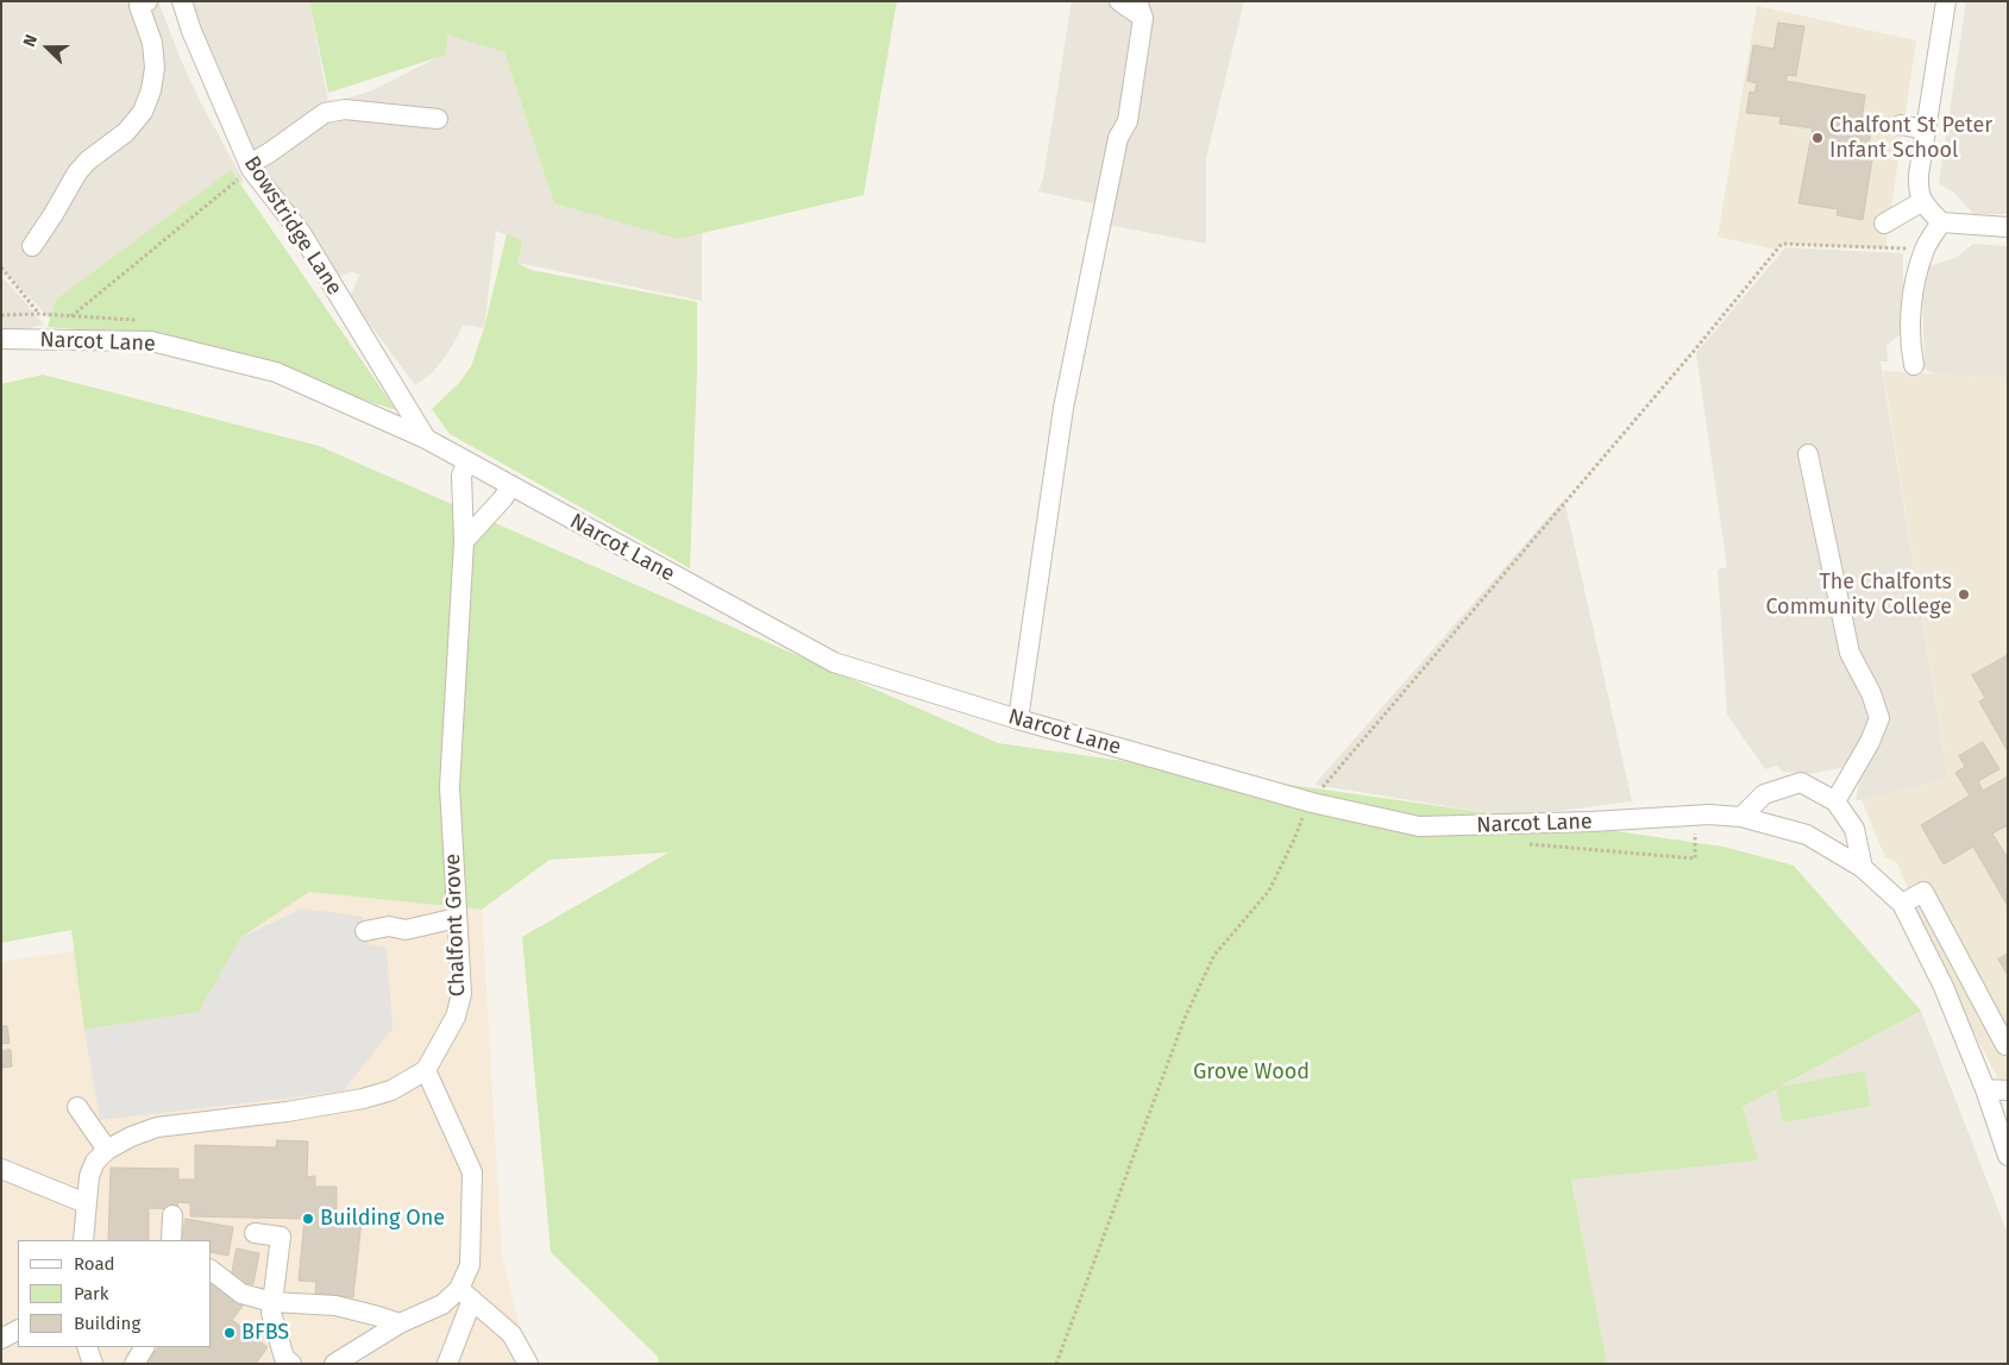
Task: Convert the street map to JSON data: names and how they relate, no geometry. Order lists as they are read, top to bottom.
{
  "streets": {
    "street": ["Bowstridge Lane", "Narcot Lane", "Chalfont Grove"]
  },
  "crossings": [
    ["Bowstridge Lane", "Narcot Lane"],
    ["Narcot Lane", "Chalfont Grove"]
  ],
  "parks": ["Grove Wood"],
  "places": [
    "Chalfont St Peter Infant School",
    "The Chalfonts Community College",
    "Building One",
    "BFBS"
  ],
  "legend": ["Road", "Park", "Building"],
  "north": "left"
}
